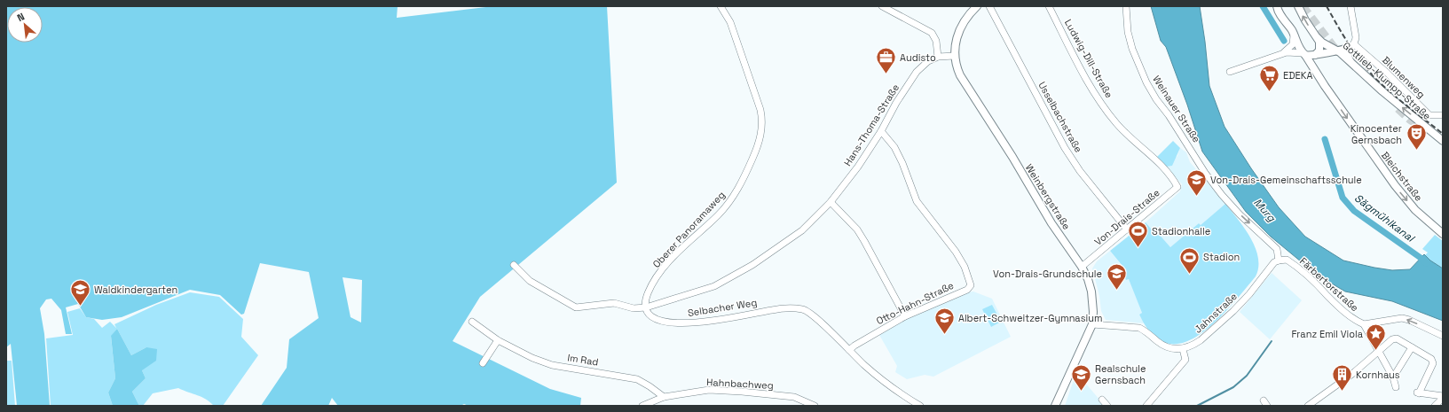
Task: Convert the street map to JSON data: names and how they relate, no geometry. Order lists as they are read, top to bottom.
{
  "streets": {
    "street": [
      "Ludwig-Dill-Straße",
      "Blumenweg",
      "Gottlieb-Klumpp-Straße",
      "Weinauer Straße",
      "Usselbachstraße",
      "Hans-Thoma-Straße",
      "Bleichstraße",
      "Weinbergstraße",
      "Von-Drais-Straße",
      "Oberer Panoramaweg",
      "Färbertorstraße",
      "Otto-Hahn-Straße",
      "Selbacher Weg",
      "Jahnstraße",
      "Im Rad",
      "Hahnbachweg"
    ]
  },
  "crossings": [
    ["Ludwig-Dill-Straße", "Von-Drais-Straße"],
    ["Weinauer Straße", "Färbertorstraße"],
    ["Weinauer Straße", "Jahnstraße"],
    ["Usselbachstraße", "Von-Drais-Straße"],
    ["Hans-Thoma-Straße", "Weinbergstraße"],
    ["Hans-Thoma-Straße", "Oberer Panoramaweg"],
    ["Hans-Thoma-Straße", "Otto-Hahn-Straße"],
    ["Hans-Thoma-Straße", "Selbacher Weg"],
    ["Weinbergstraße", "Von-Drais-Straße"],
    ["Oberer Panoramaweg", "Selbacher Weg"],
    ["Färbertorstraße", "Jahnstraße"],
    ["Otto-Hahn-Straße", "Selbacher Weg"],
    ["Im Rad", "Hahnbachweg"]
  ],
  "one_way": ["Gottlieb-Klumpp-Straße", "Weinauer Straße", "Bleichstraße"],
  "water": ["Murg", "Sägmühlkanal"],
  "places": {
    "office": ["Audisto"],
    "supermarket": ["EDEKA"],
    "theatre": ["Kinocenter Gernsbach"],
    "school or university": [
      "Von-Drais-Gemeinschaftsschule",
      "Von-Drais-Grundschule",
      "Waldkindergarten",
      "Albert-Schweitzer-Gymnasium",
      "Realschule Gernsbach"
    ],
    "sports": ["Stadionhalle", "Stadion"],
    "place": ["Franz Emil Viola"],
    "building": ["Kornhaus"]
  },
  "north": "top left"
}
